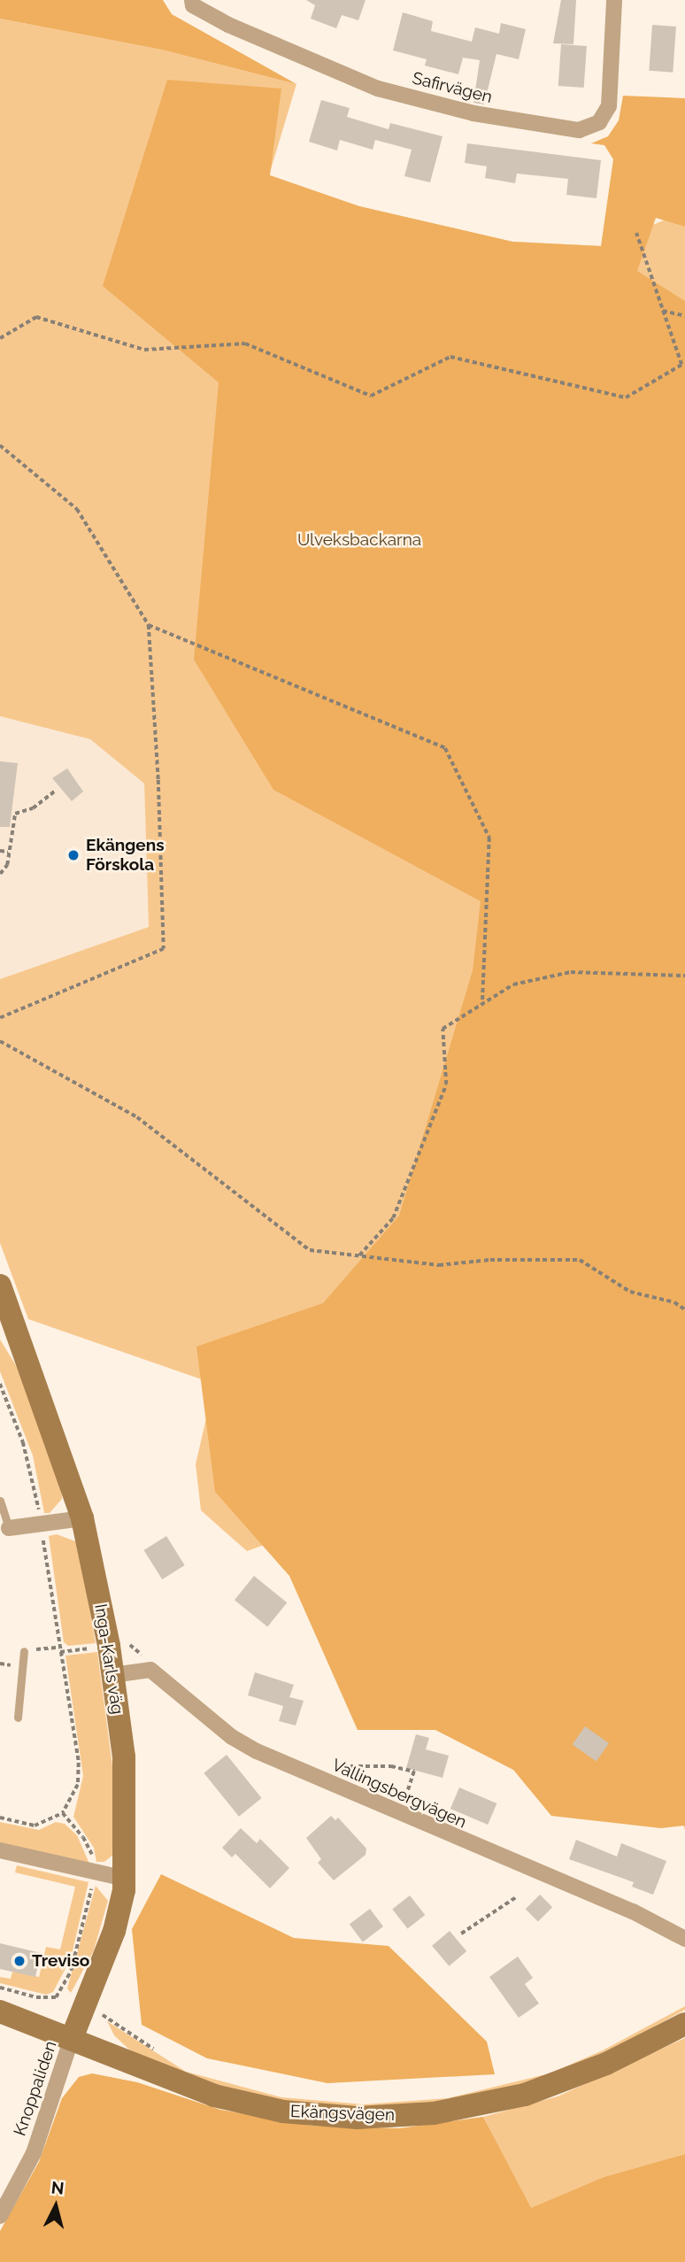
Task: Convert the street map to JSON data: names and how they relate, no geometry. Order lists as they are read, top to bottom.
{
  "streets": {
    "street": [
      "Safirvägen",
      "Inga-Karls väg",
      "Vallingsbergvägen",
      "Knoppaliden",
      "Ekängsvägen"
    ]
  },
  "crossings": [
    ["Inga-Karls väg", "Vallingsbergvägen"],
    ["Inga-Karls väg", "Knoppaliden"],
    ["Inga-Karls väg", "Ekängsvägen"],
    ["Knoppaliden", "Ekängsvägen"]
  ],
  "parks": ["Ulveksbackarna"],
  "places": ["Ekängens Förskola", "Treviso"],
  "north": "top"
}
